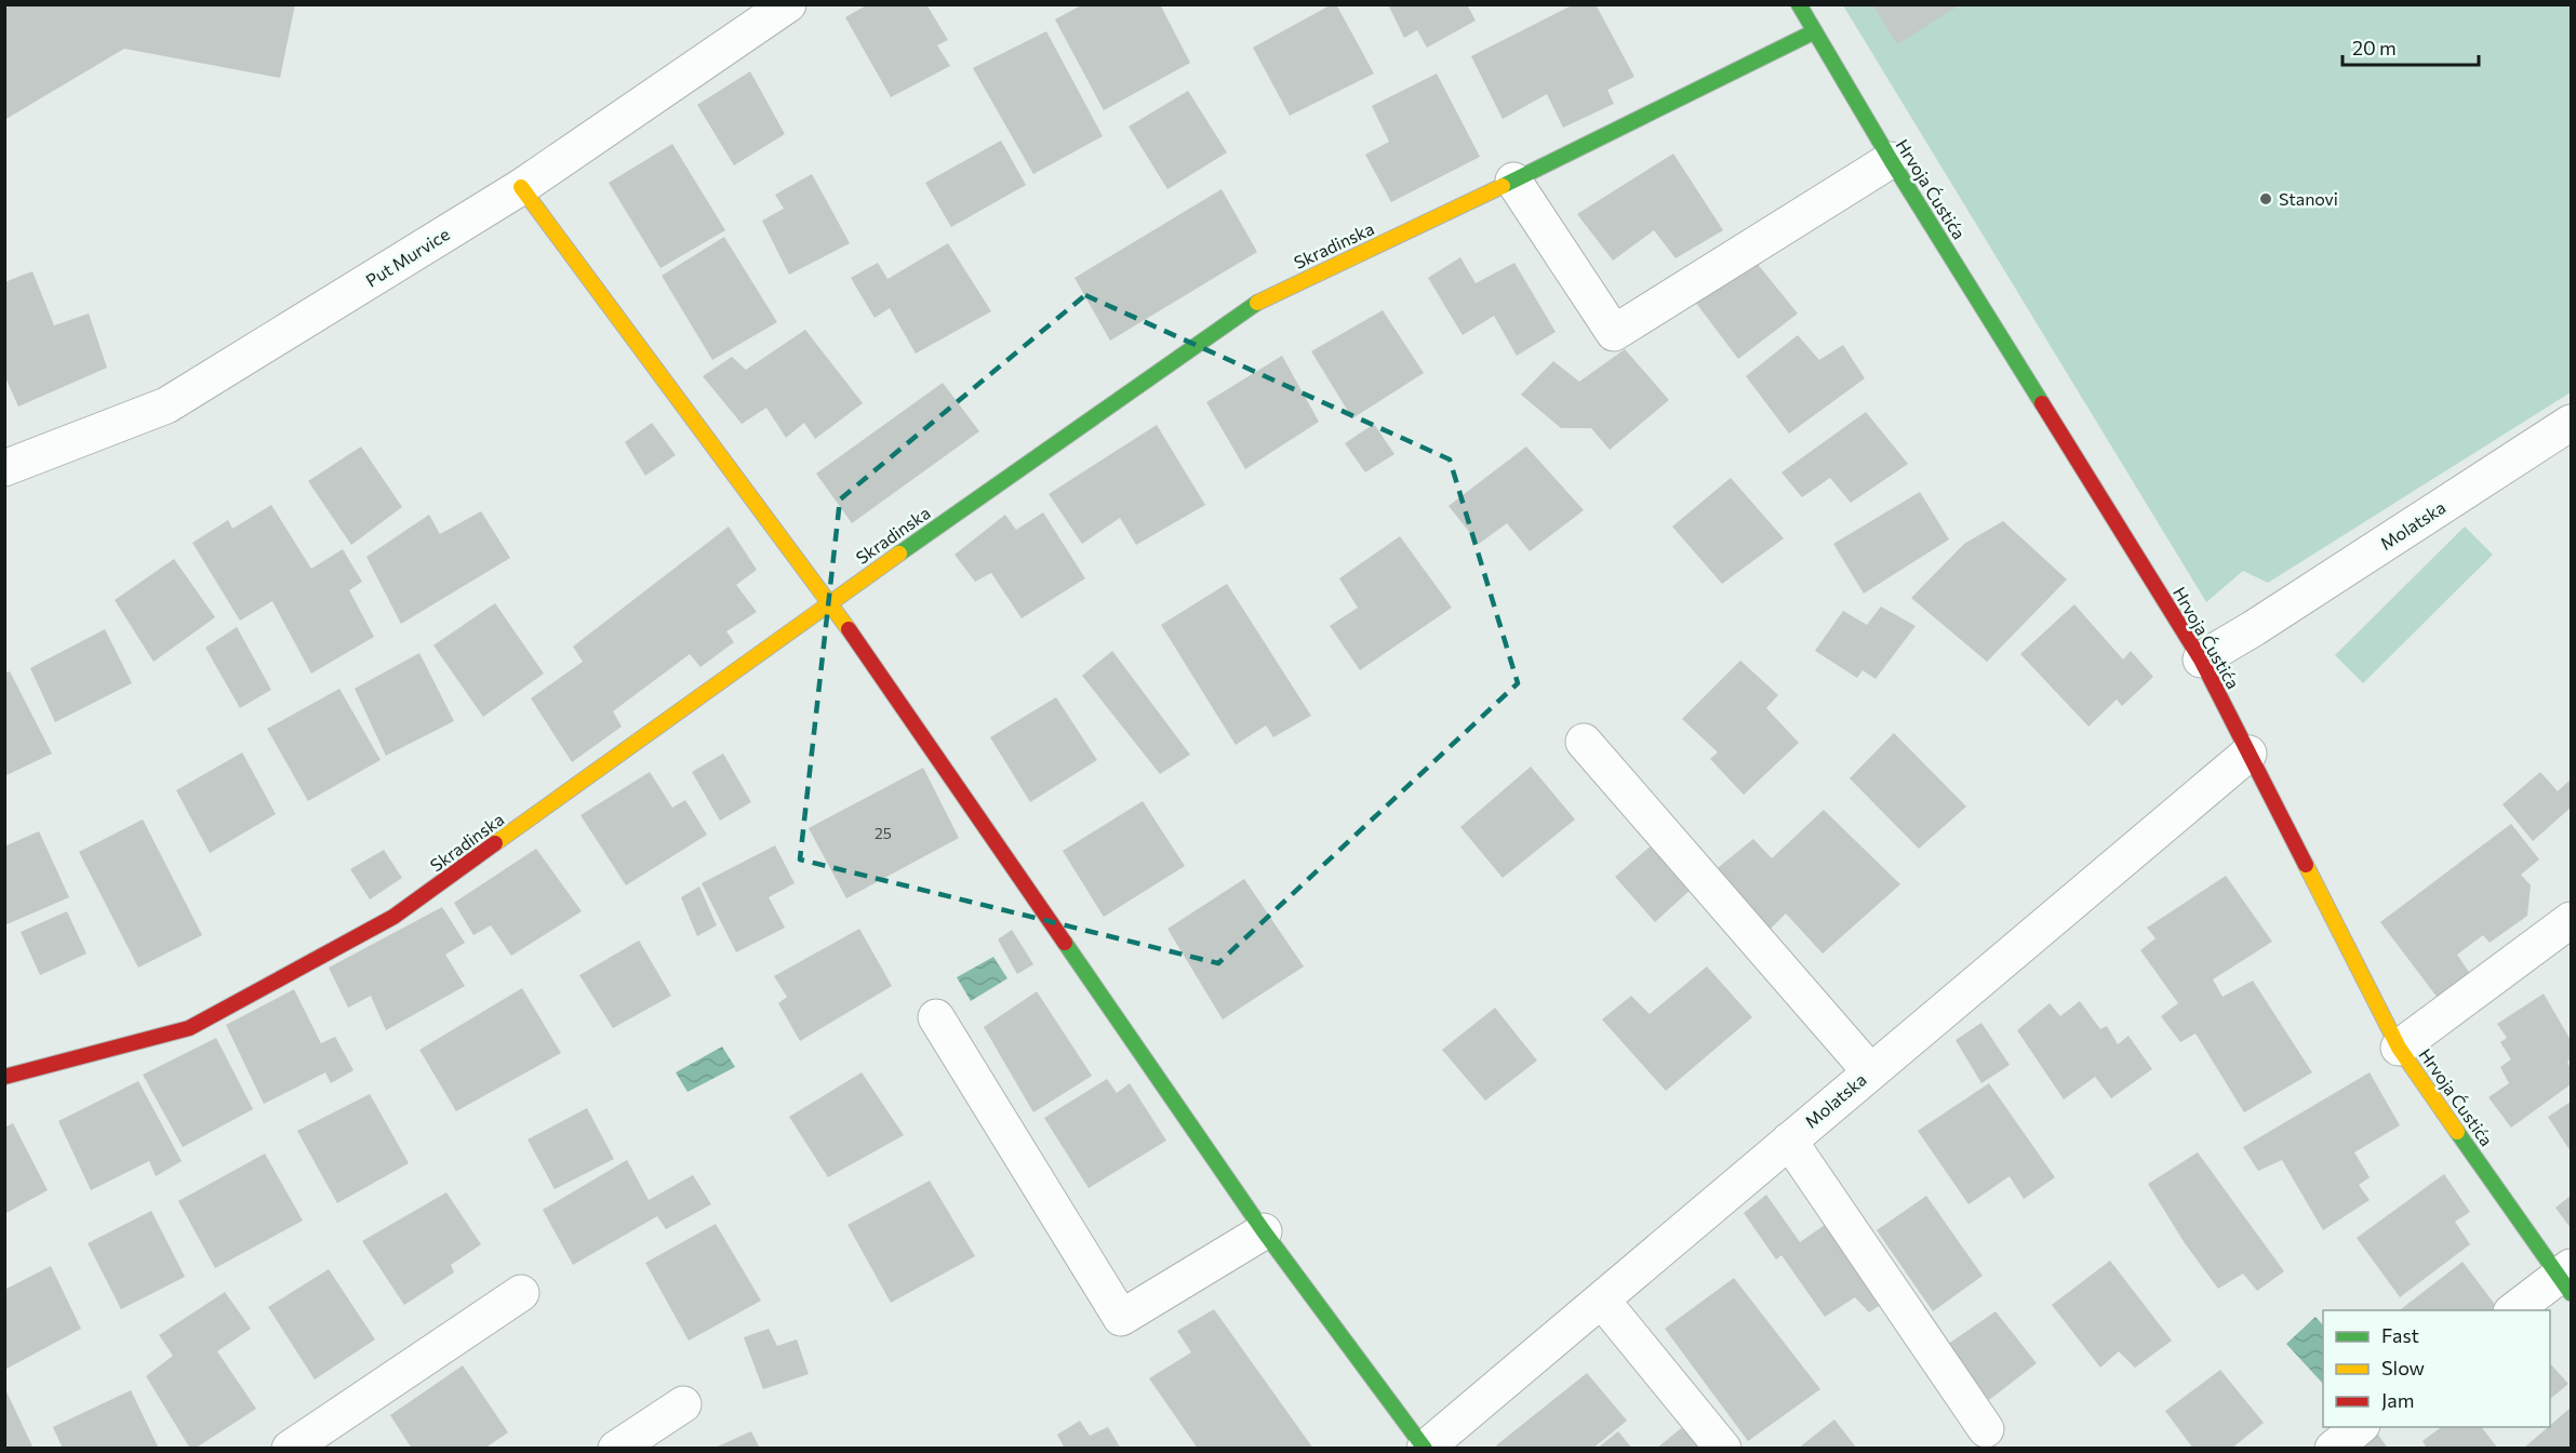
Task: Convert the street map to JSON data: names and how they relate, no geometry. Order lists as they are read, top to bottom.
{
  "streets": {
    "street": [
      "Hrvoja Ćustića",
      "Skradinska",
      "Put Murvice",
      "Molatska"
    ]
  },
  "crossings": [
    ["Hrvoja Ćustića", "Skradinska"],
    ["Hrvoja Ćustića", "Molatska"]
  ],
  "places": ["Stanovi"],
  "house_numbers": ["25"],
  "legend": ["Fast", "Slow", "Jam"],
  "scale_bar": "20 m"
}
